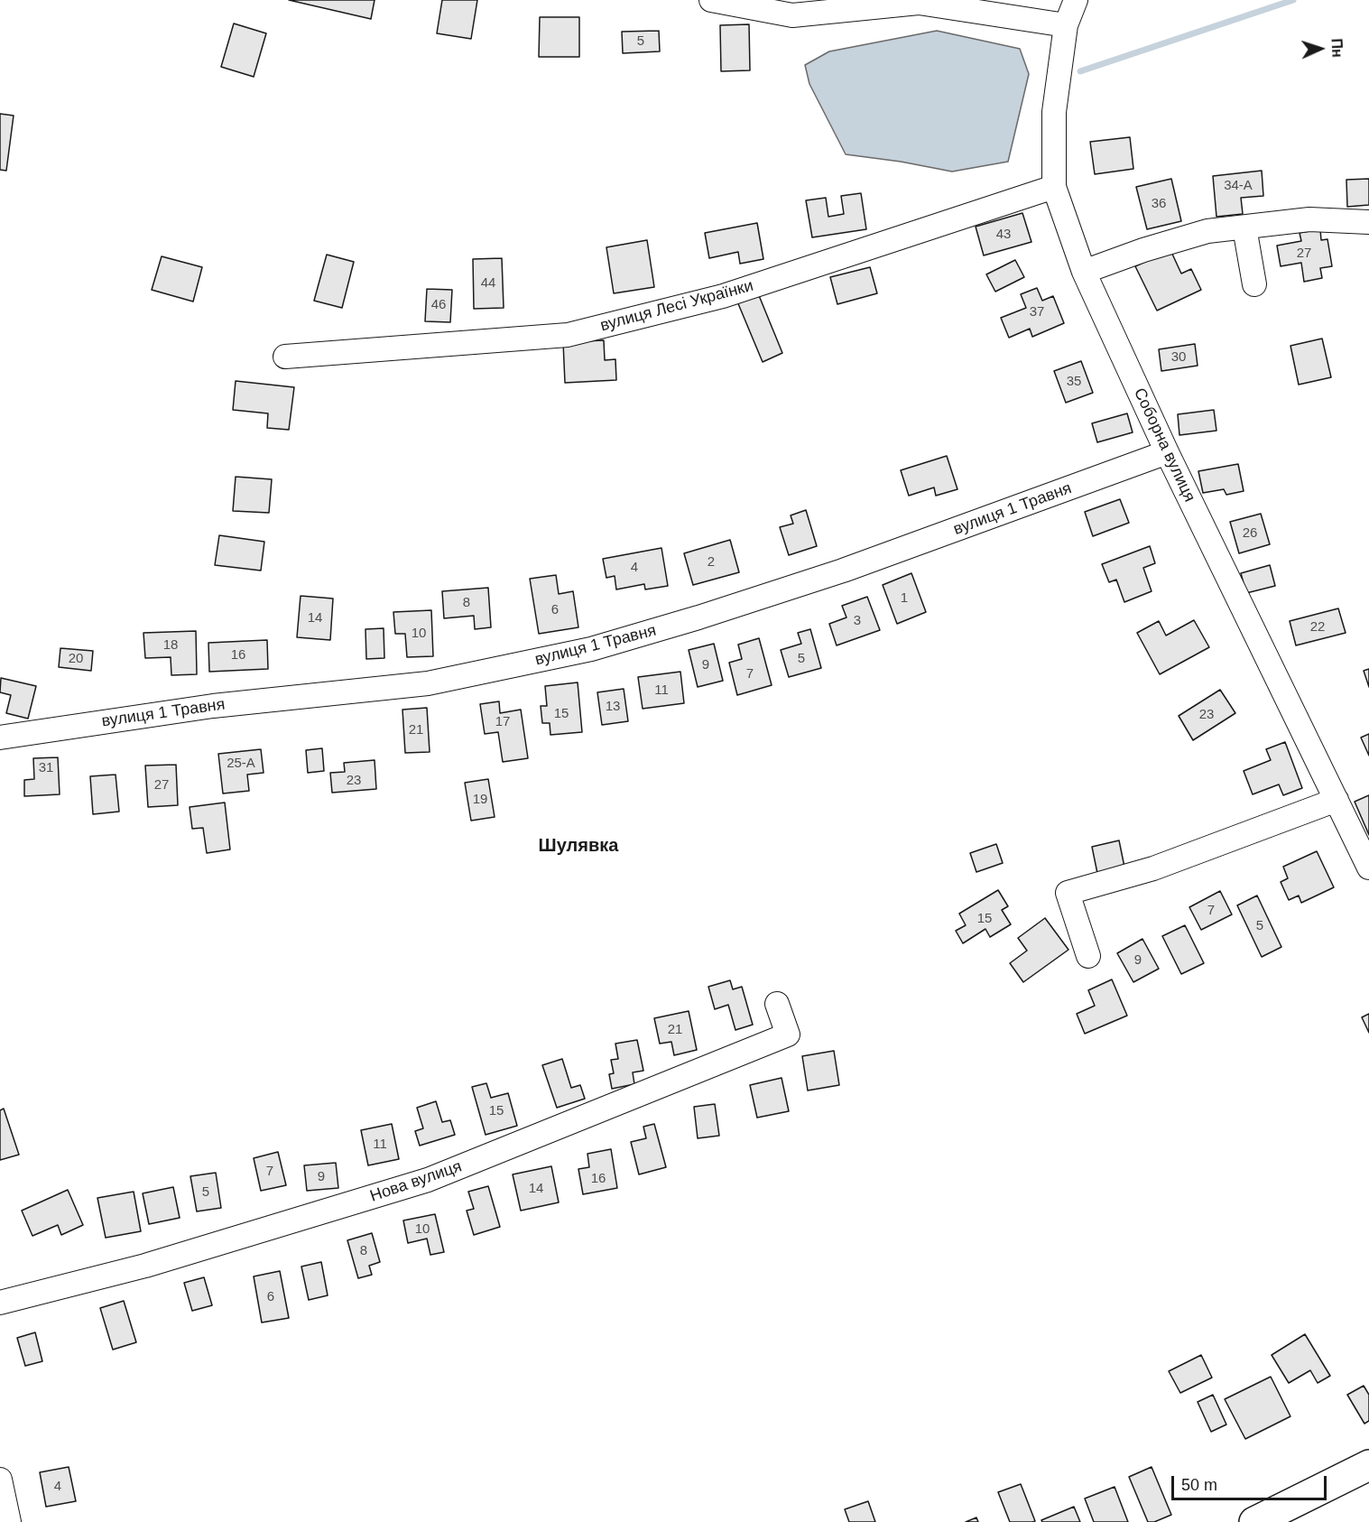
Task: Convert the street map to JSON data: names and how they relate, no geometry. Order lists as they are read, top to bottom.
{
  "streets": {
    "street": [
      "вулиця Лесі Українки",
      "Соборна вулиця",
      "вулиця 1 Травня",
      "Нова вулиця"
    ]
  },
  "crossings": [
    ["вулиця Лесі Українки", "Соборна вулиця"],
    ["Соборна вулиця", "вулиця 1 Травня"]
  ],
  "districts": ["Шулявка"],
  "house_numbers": [
    "5",
    "34-А",
    "36",
    "43",
    "27",
    "44",
    "46",
    "37",
    "30",
    "35",
    "26",
    "2",
    "4",
    "1",
    "8",
    "6",
    "14",
    "3",
    "22",
    "10",
    "18",
    "16",
    "20",
    "5",
    "9",
    "7",
    "11",
    "13",
    "15",
    "23",
    "17",
    "21",
    "25-А",
    "31",
    "23",
    "27",
    "19",
    "7",
    "15",
    "5",
    "9",
    "21",
    "15",
    "11",
    "7",
    "9",
    "16",
    "14",
    "5",
    "10",
    "8",
    "6",
    "4"
  ],
  "scale_bar": "50 m",
  "north": "right"
}
